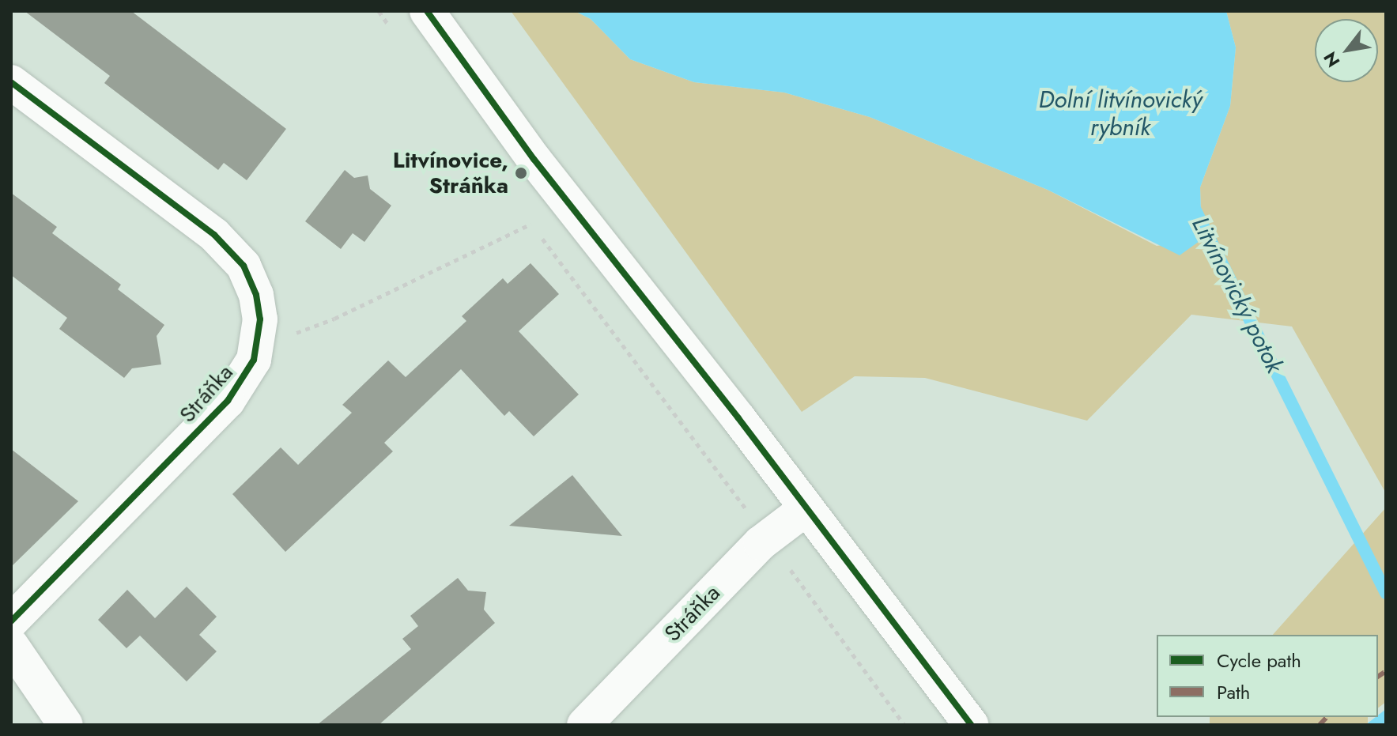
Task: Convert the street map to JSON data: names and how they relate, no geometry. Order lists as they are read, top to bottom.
{
  "streets": {
    "street": ["Stráňka"]
  },
  "water": ["Dolní litvínovický rybník", "Litvínovický potok"],
  "places": ["Litvínovice, Stráňka"],
  "legend": ["Cycle path", "Path"],
  "north": "bottom left"
}
